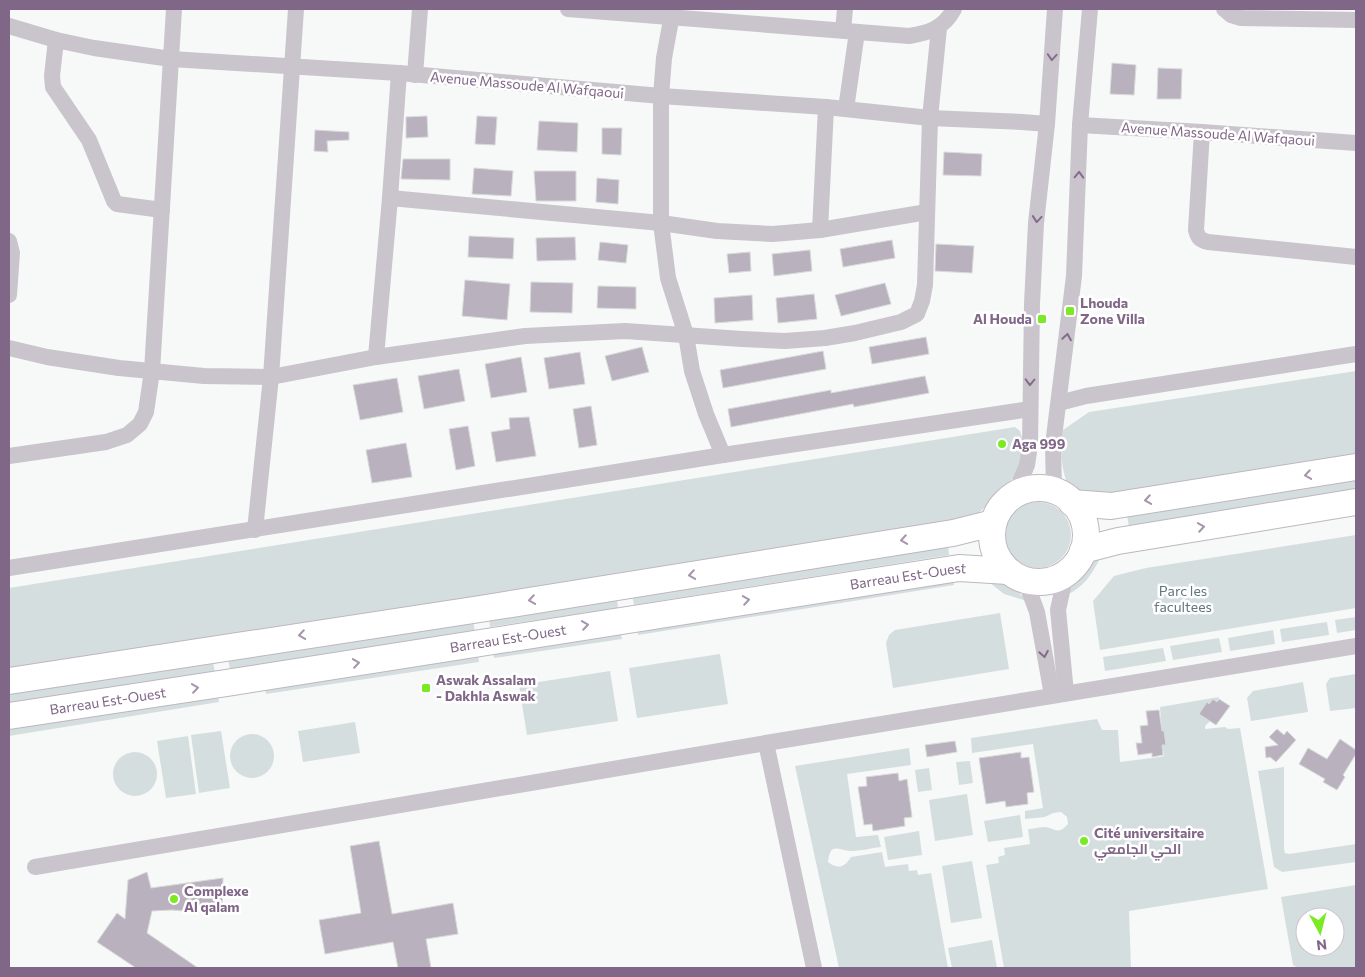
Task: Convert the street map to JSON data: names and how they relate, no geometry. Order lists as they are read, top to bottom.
{
  "streets": {
    "main road": ["Barreau Est-Ouest"],
    "street": ["Avenue Massoude Al Wafqaoui"]
  },
  "parks": ["Parc les facultees"],
  "places": {
    "transit": ["Lhouda Zone Villa", "Al Houda", "Aswak Assalam - Dakhla Aswak"],
    "other": ["Aga 999", "Cité universitaire الحي الجامعي", "Complexe Al qalam"]
  },
  "north": "bottom"
}
